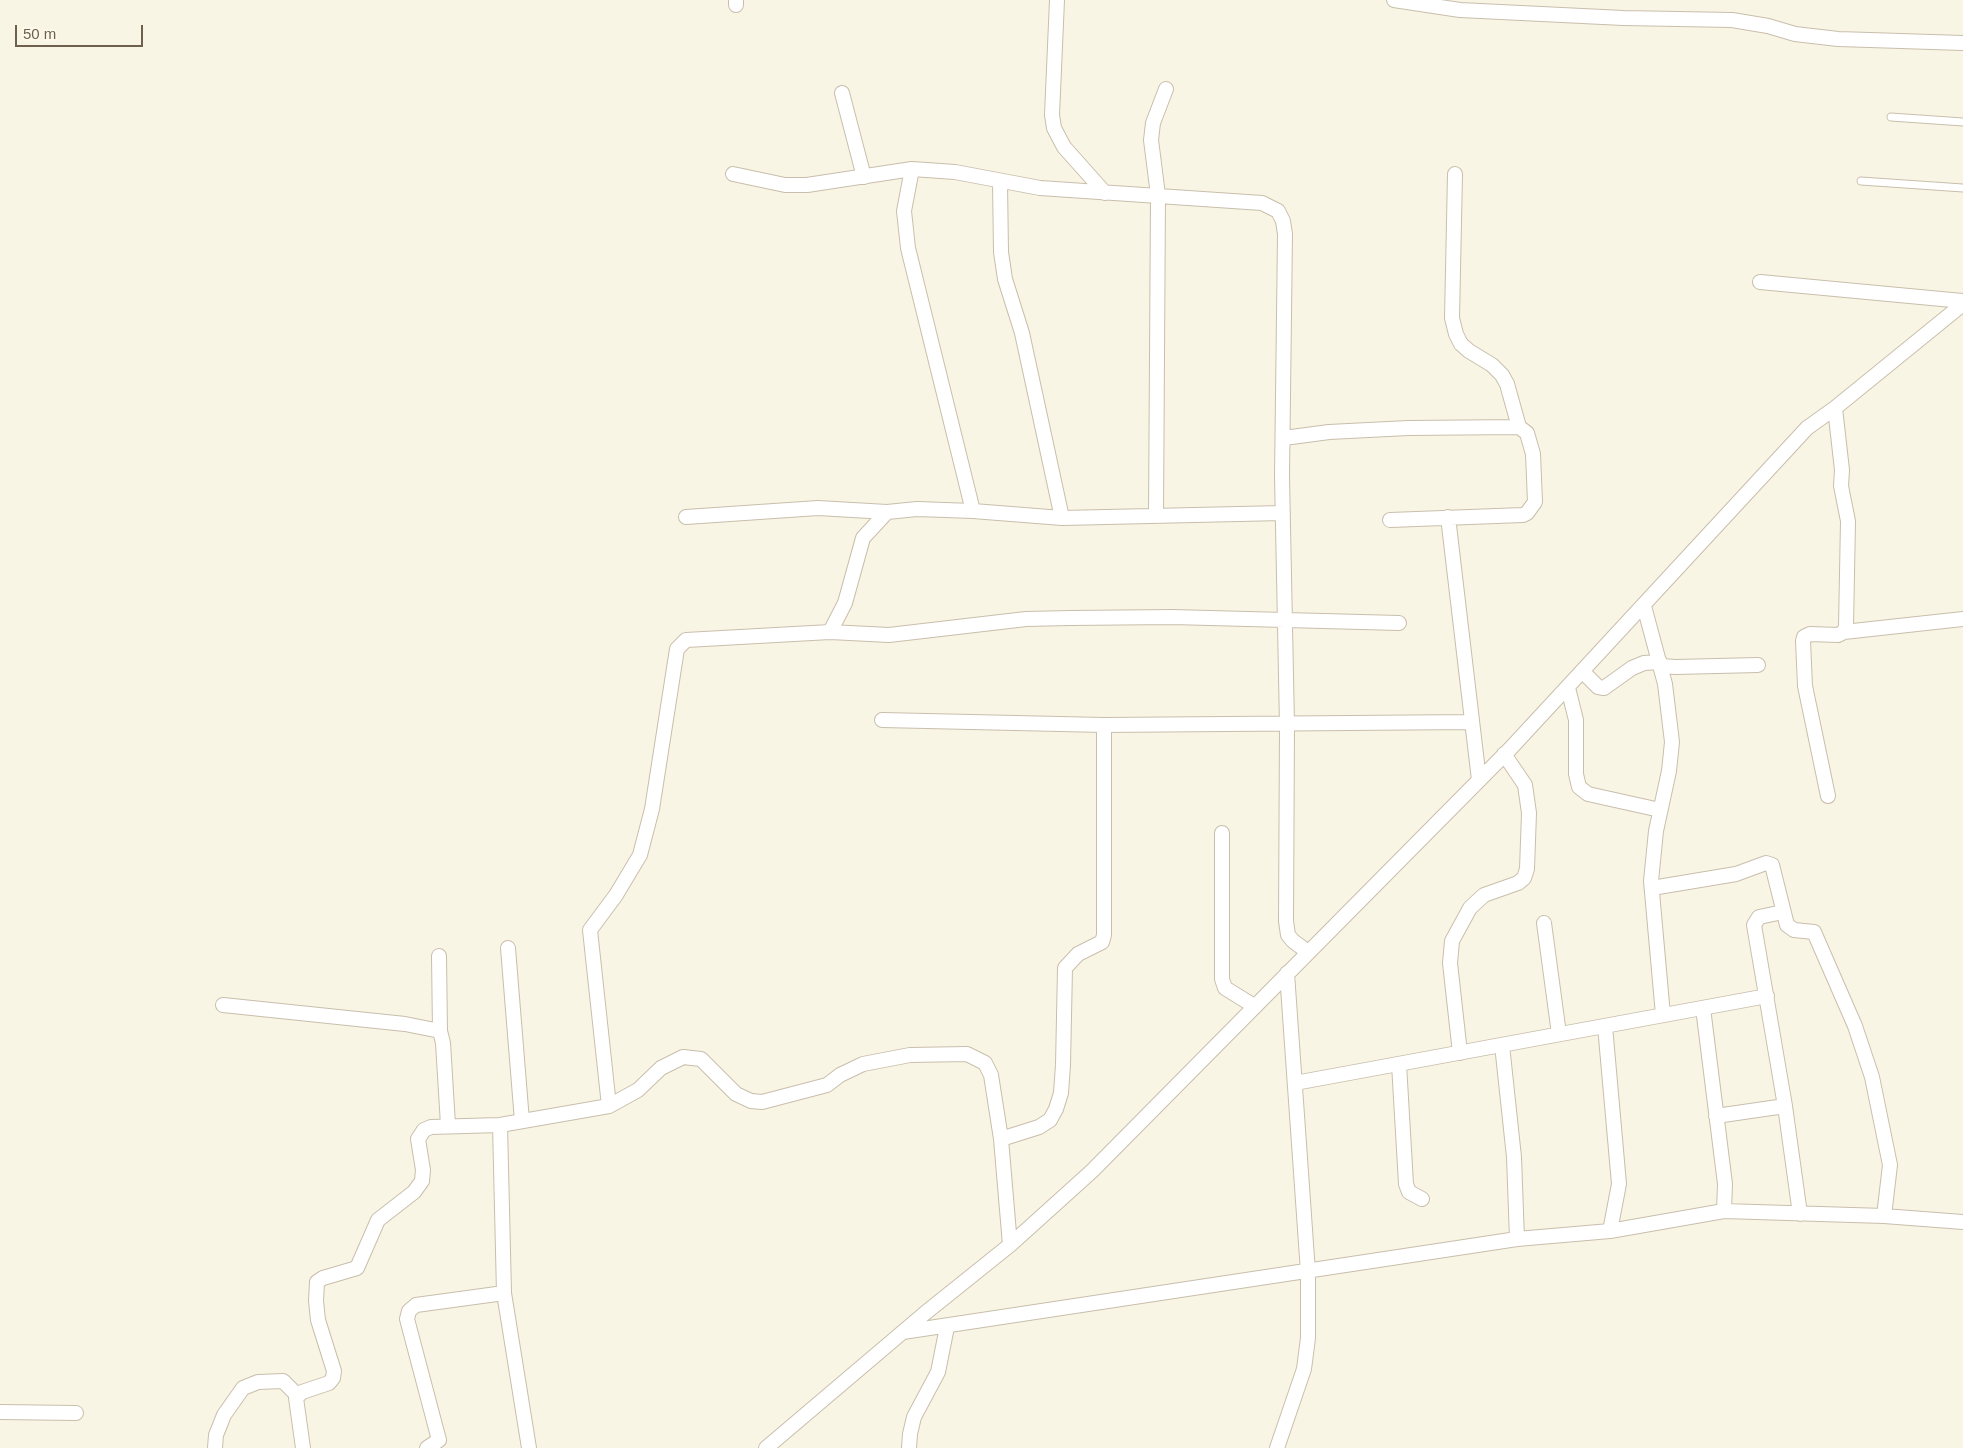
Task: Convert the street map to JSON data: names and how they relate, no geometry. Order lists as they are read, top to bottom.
{
  "scale_bar": "50 m"
}
